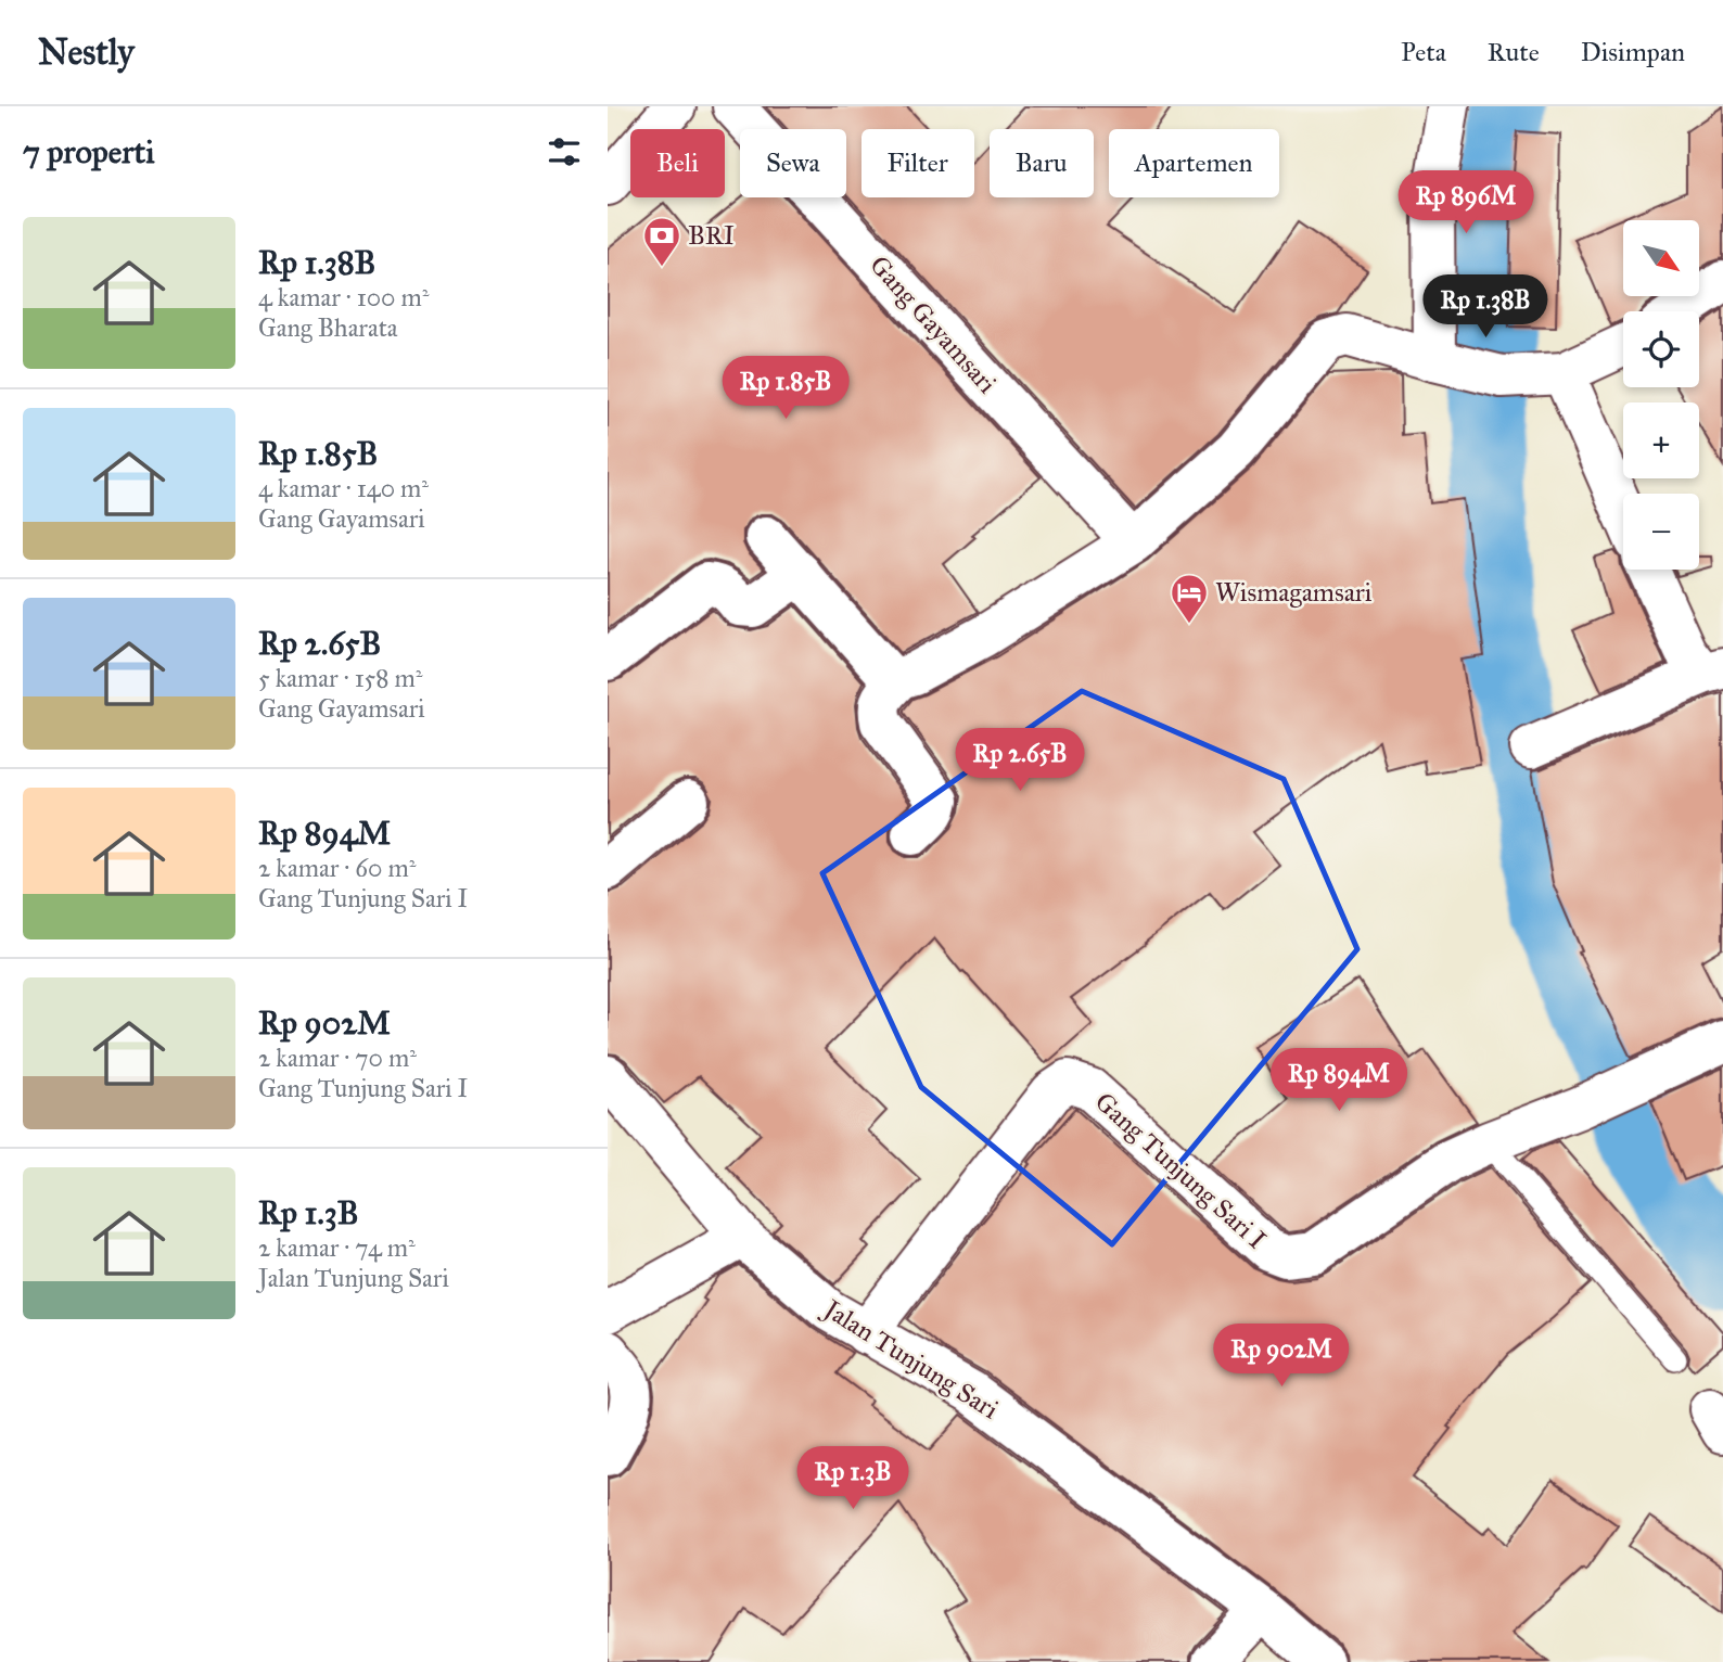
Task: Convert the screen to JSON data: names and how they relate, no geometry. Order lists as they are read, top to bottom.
{
  "streets": {
    "street": ["Gang Gayamsari", "Gang Tunjung Sari I", "Jalan Tunjung Sari"]
  },
  "crossings": [
    ["Gang Tunjung Sari I", "Jalan Tunjung Sari"]
  ],
  "places": {
    "bank": ["BRI"],
    "hotel": ["Wismagamsari"]
  },
  "north": "bottom right",
  "page": {
    "header": "Nestly",
    "nav": ["Peta", "Rute", "Disimpan"],
    "heading": "7 properti",
    "chip": [
      "Beli",
      "Sewa",
      "Filter",
      "Baru",
      "Apartemen"
    ],
    "price": [
      "Rp 896M",
      "Rp 1.38B",
      "Rp 1.85B",
      "Rp 2.65B",
      "Rp 894M",
      "Rp 902M",
      "Rp 1.3B"
    ],
    "list": [
      {
        "name": "Rp 1.38B",
        "note": "4 kamar · 100 m² · Gang Bharata"
      },
      {
        "name": "Rp 1.85B",
        "note": "4 kamar · 140 m² · Gang Gayamsari"
      },
      {
        "name": "Rp 2.65B",
        "note": "5 kamar · 158 m² · Gang Gayamsari"
      },
      {
        "name": "Rp 894M",
        "note": "2 kamar · 60 m² · Gang Tunjung Sari I"
      },
      {
        "name": "Rp 902M",
        "note": "2 kamar · 70 m² · Gang Tunjung Sari I"
      },
      {
        "name": "Rp 1.3B",
        "note": "2 kamar · 74 m² · Jalan Tunjung Sari"
      }
    ],
    "map_buttons": ["+", "−"]
  }
}
